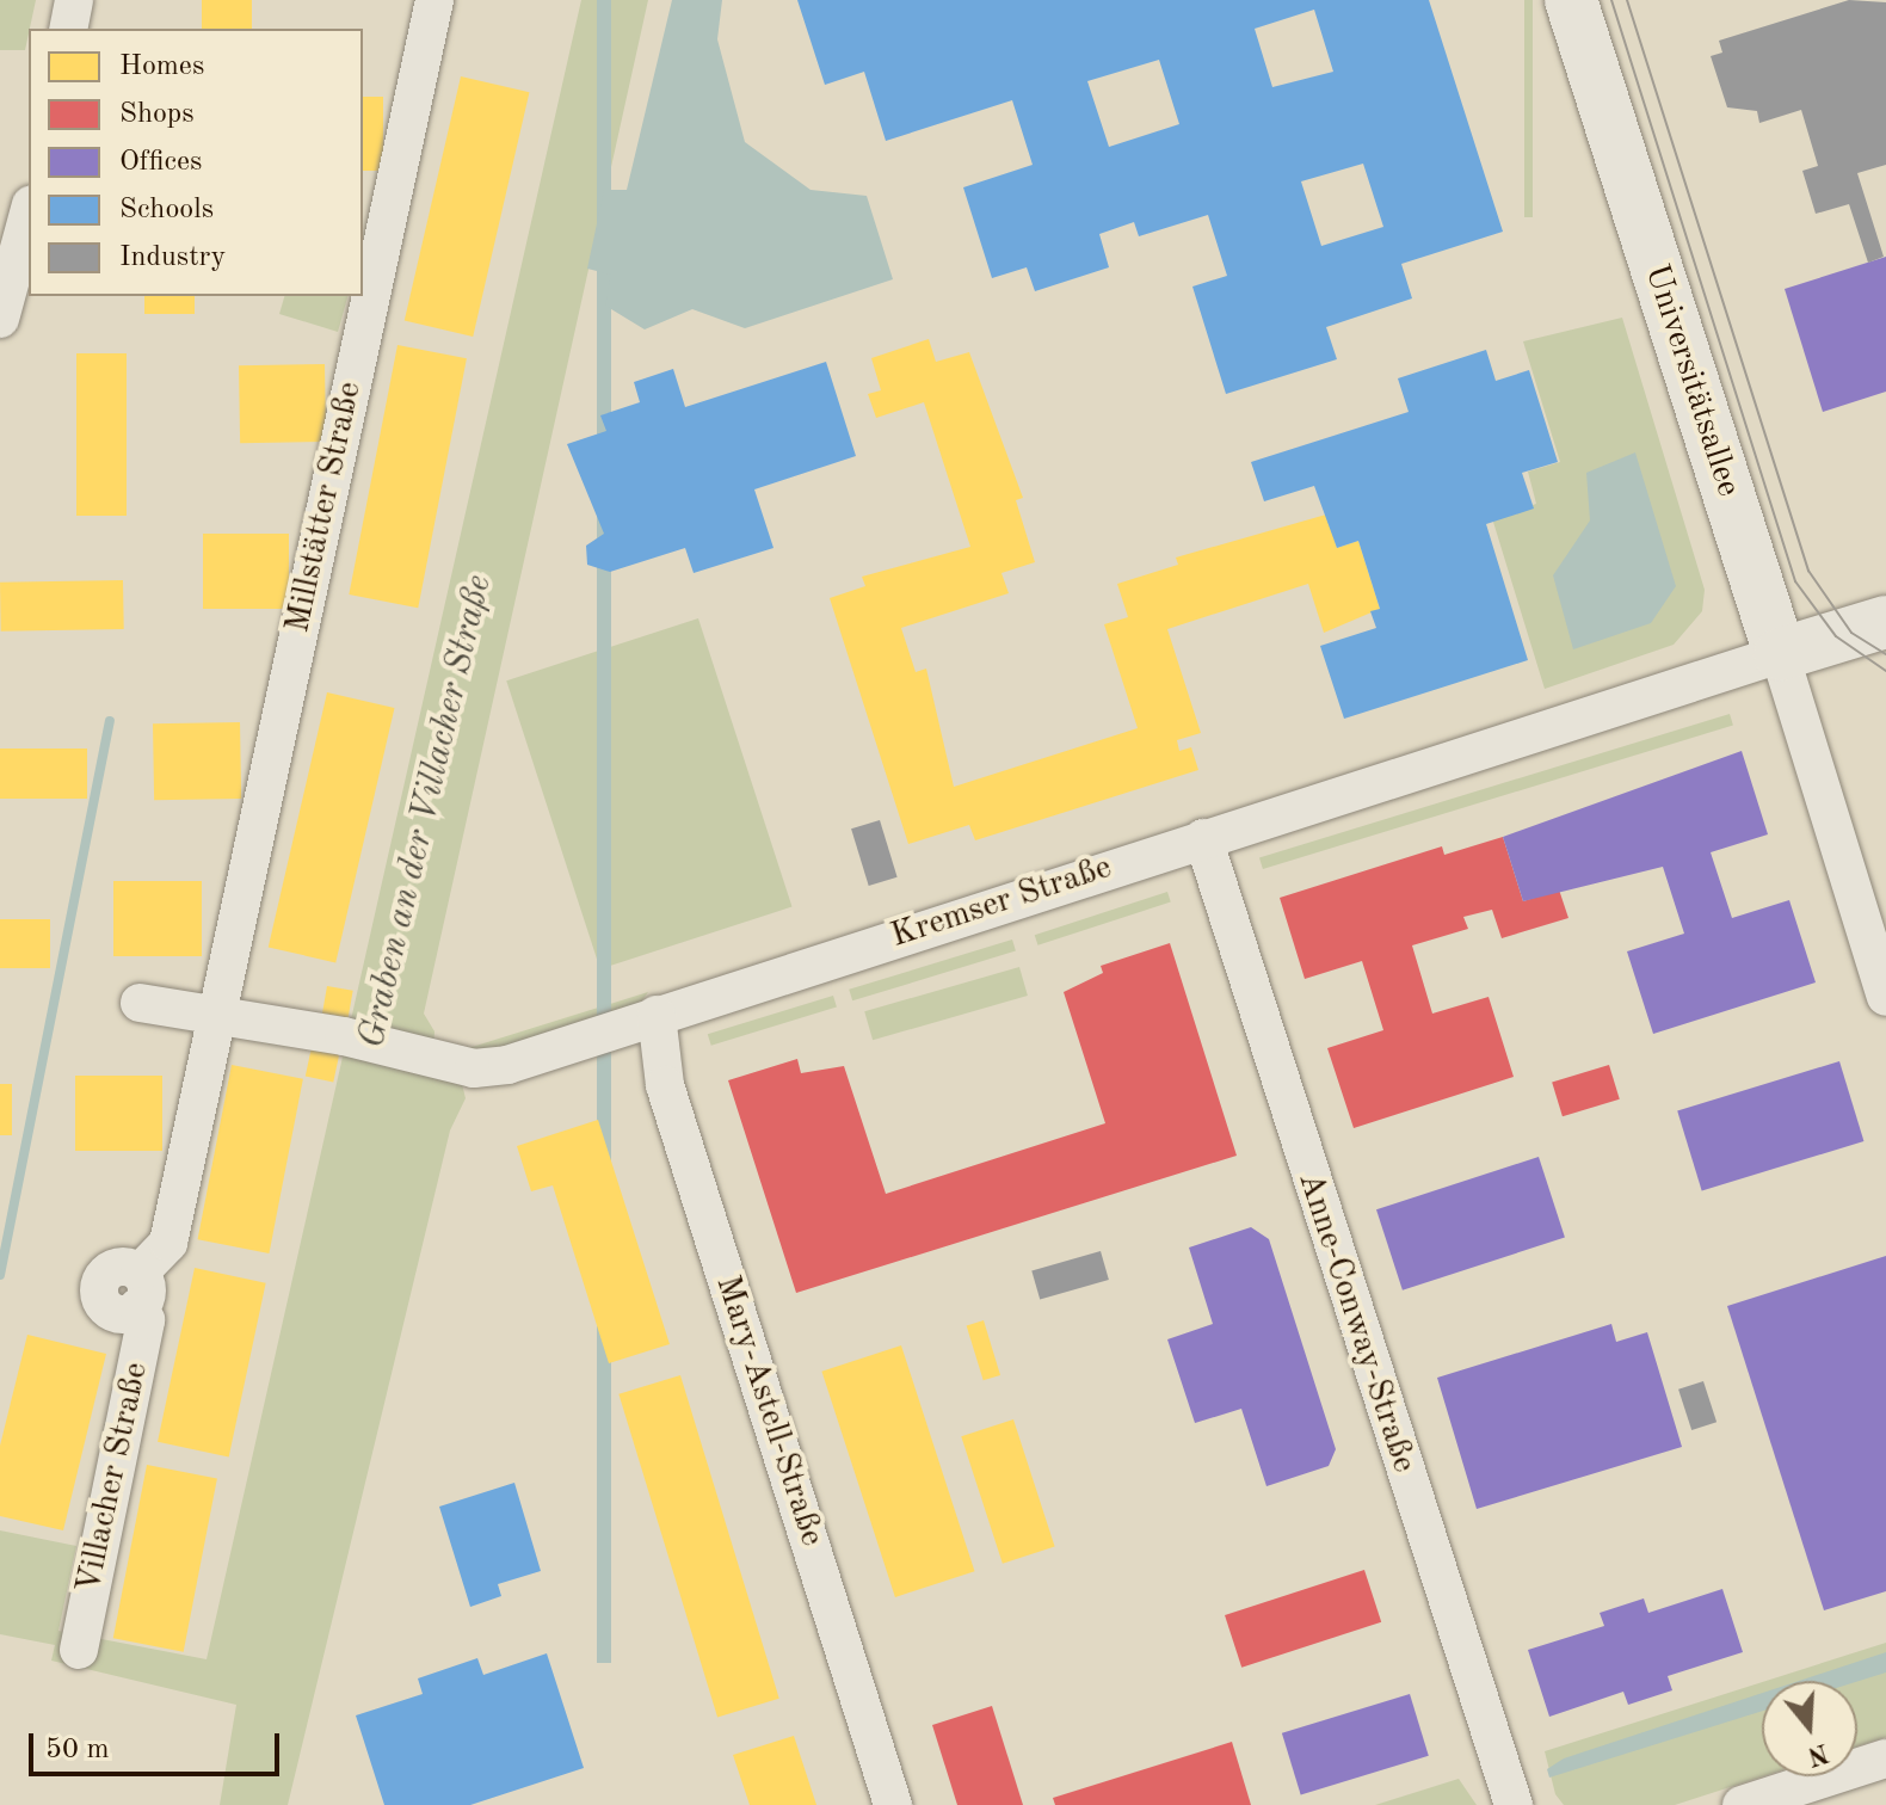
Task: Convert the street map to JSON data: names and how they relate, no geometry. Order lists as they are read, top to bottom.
{
  "streets": {
    "street": [
      "Universitätsallee",
      "Millstätter Straße",
      "Kremser Straße",
      "Anne-Conway-Straße",
      "Mary-Astell-Straße",
      "Villacher Straße"
    ]
  },
  "crossings": [
    ["Universitätsallee", "Kremser Straße"],
    ["Millstätter Straße", "Kremser Straße"],
    ["Millstätter Straße", "Villacher Straße"],
    ["Kremser Straße", "Anne-Conway-Straße"],
    ["Kremser Straße", "Mary-Astell-Straße"],
    ["Kremser Straße", "Villacher Straße"]
  ],
  "water": ["Graben an der Villacher Straße"],
  "legend": [
    "Homes",
    "Shops",
    "Offices",
    "Schools",
    "Industry"
  ],
  "scale_bar": "50 m",
  "north": "bottom"
}
